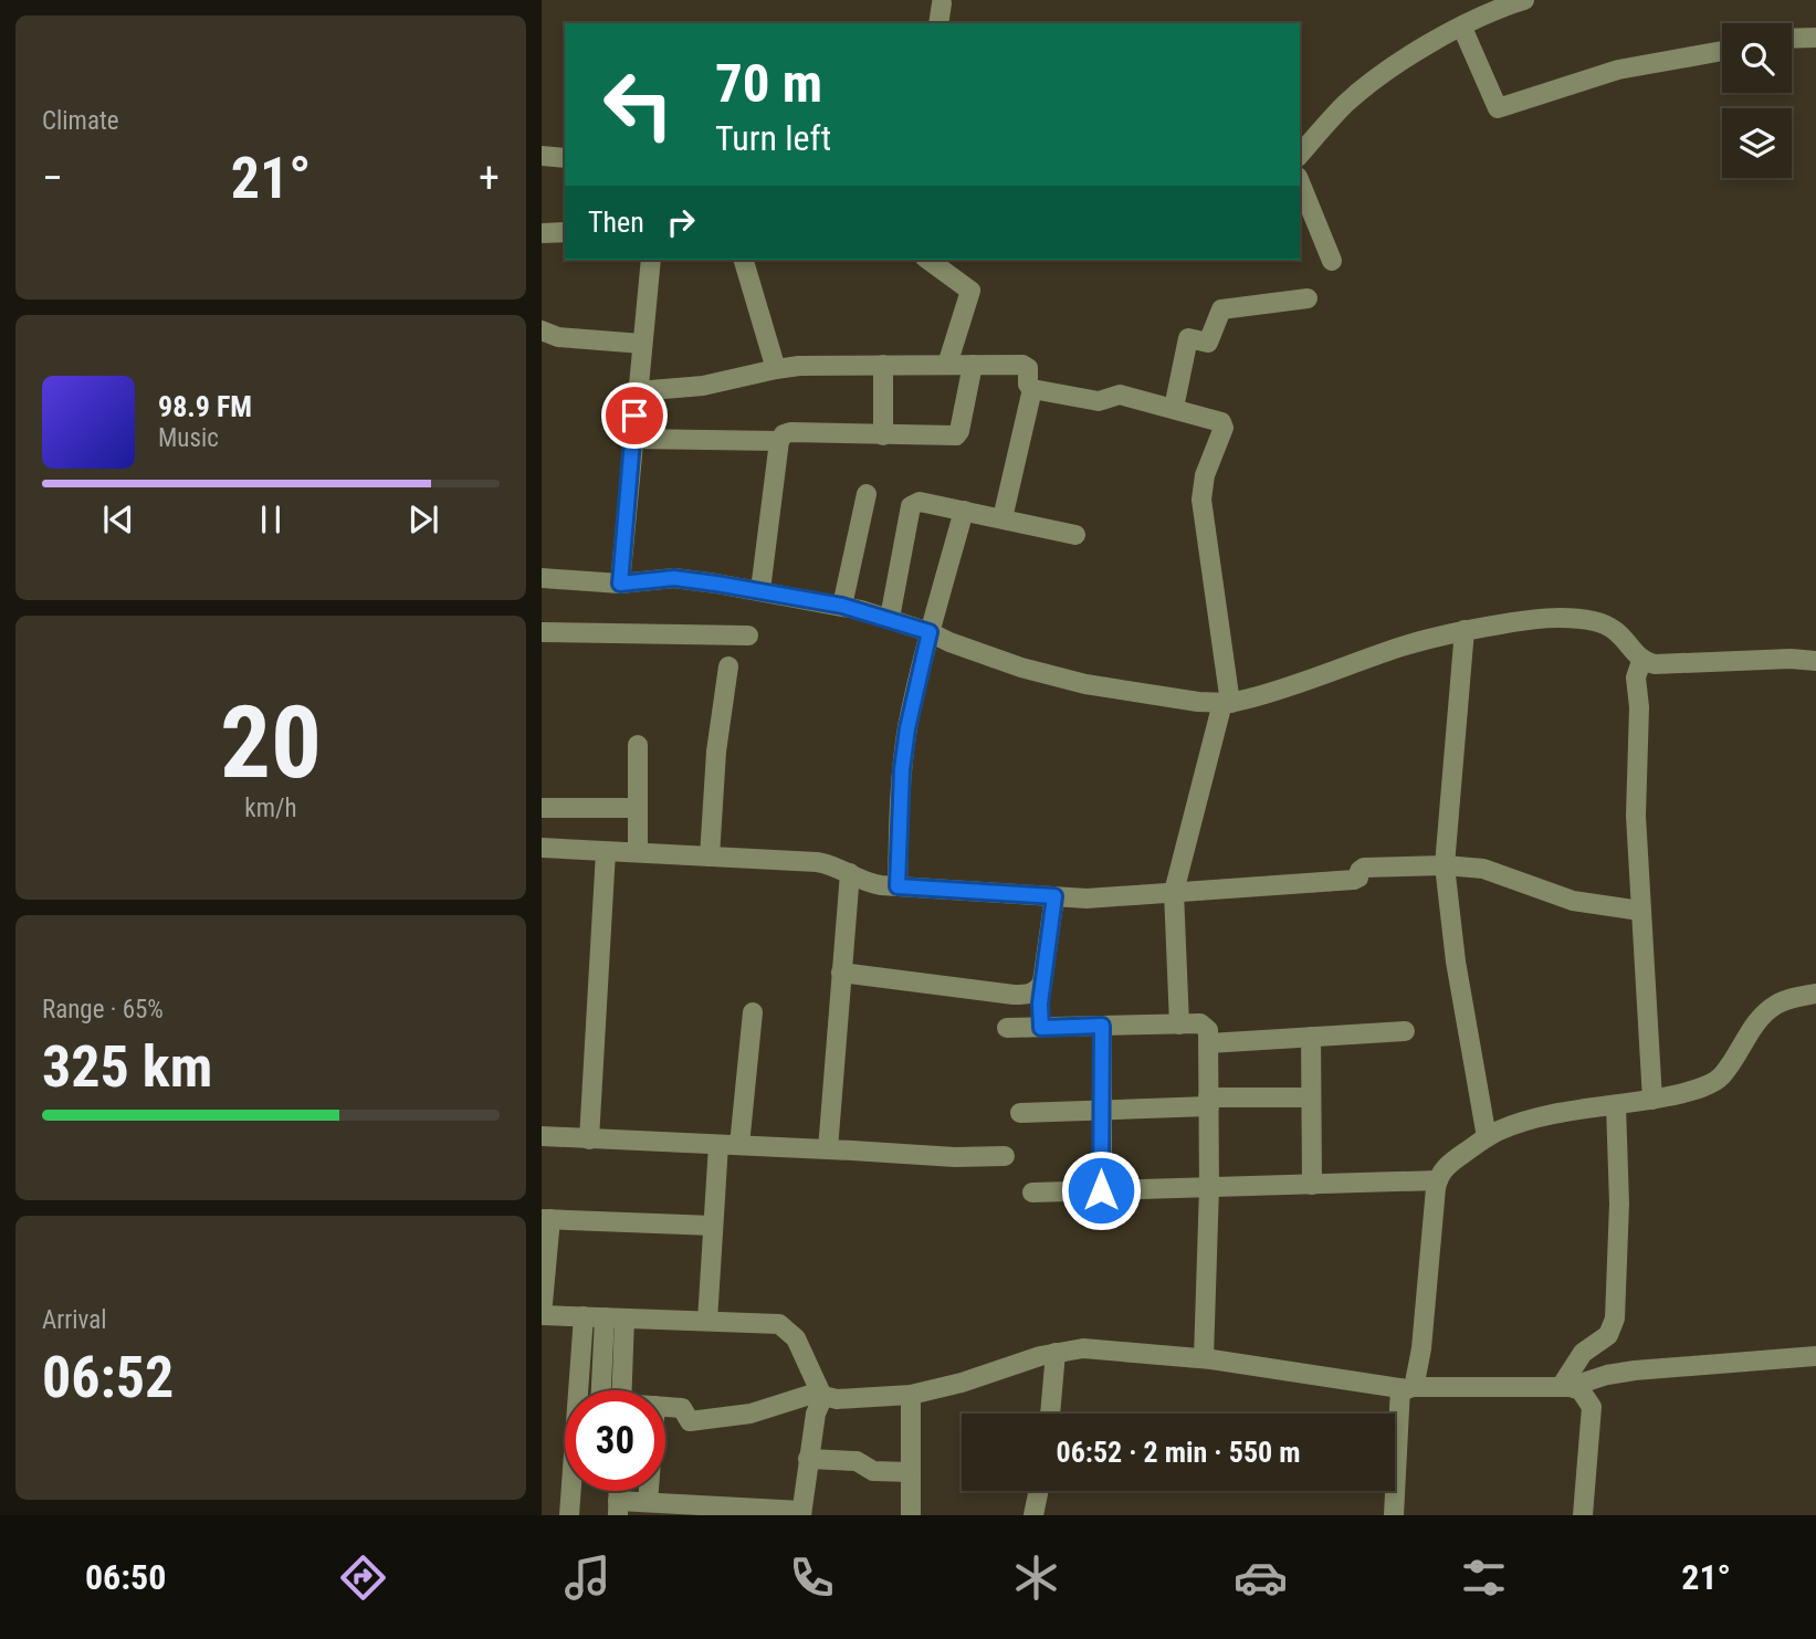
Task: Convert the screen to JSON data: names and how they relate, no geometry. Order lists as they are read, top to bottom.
{
  "page": {
    "tile": [
      "Climate",
      ["20", "km/h"],
      ["Range · 65%", "325 km"],
      ["Arrival", "06:52"]
    ],
    "turn": ["70 m", "Turn left"],
    "heat": ["−", "21°", "+"],
    "then": "Then",
    "song": ["98.9 FM", "Music"],
    "limit": "30",
    "trip": "06:52 · 2 min · 550 m",
    "tabs": ["06:50", "21°"]
  }
}
